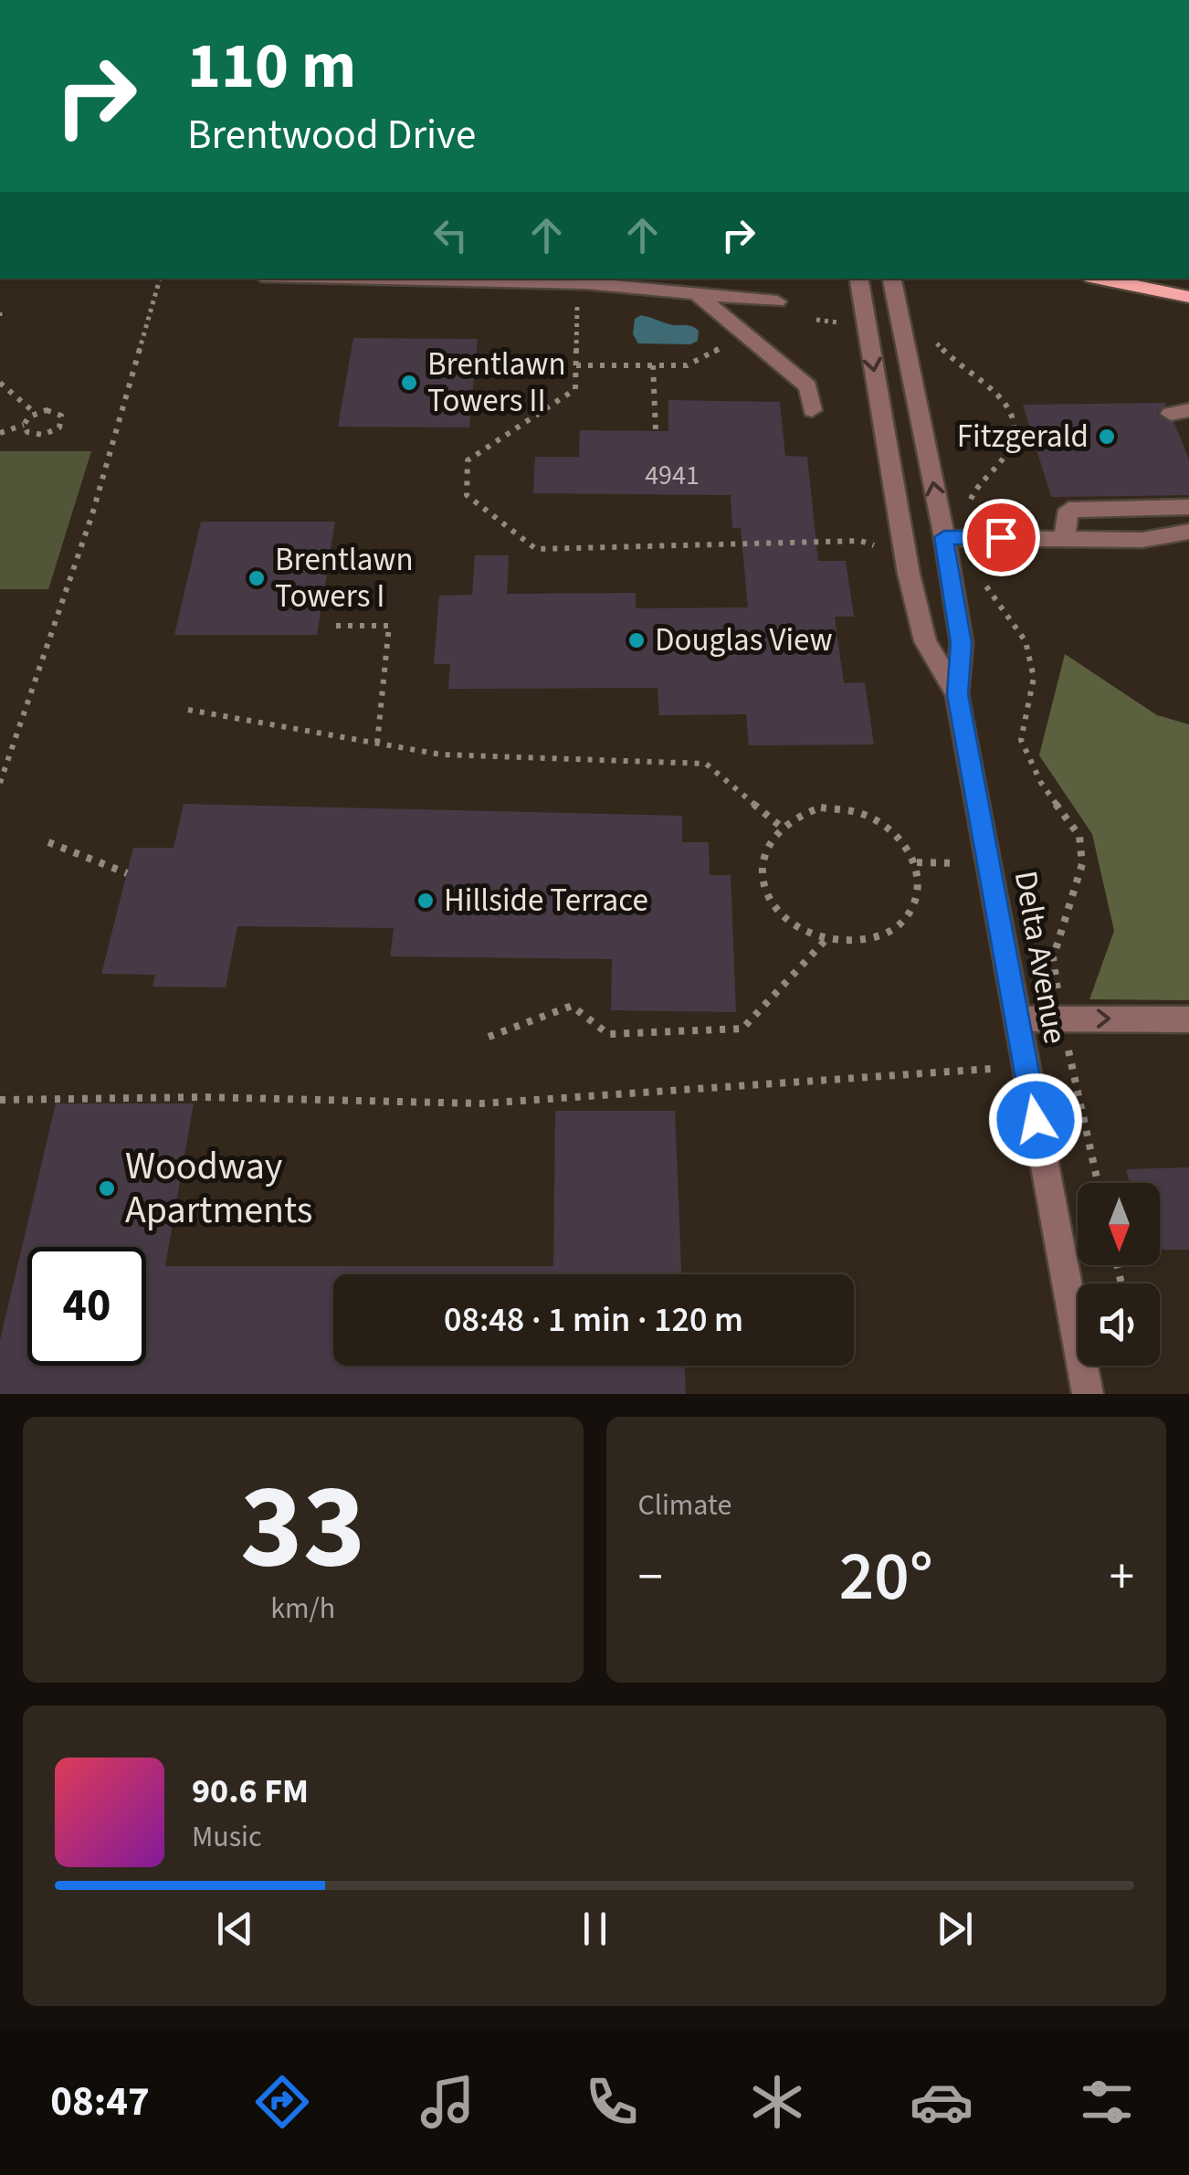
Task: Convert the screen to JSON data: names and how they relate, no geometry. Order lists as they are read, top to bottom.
{
  "streets": {
    "street": ["Delta Avenue"]
  },
  "places": [
    "Brentlawn Towers II",
    "Fitzgerald",
    "Brentlawn Towers I",
    "Douglas View",
    "Hillside Terrace",
    "Woodway Apartments"
  ],
  "house_numbers": ["4941"],
  "north": "bottom",
  "page": {
    "turn": ["110 m", "Brentwood Drive"],
    "limit": "40",
    "trip": "08:48 · 1 min · 120 m",
    "tile": [
      ["33", "km/h"],
      "Climate"
    ],
    "heat": ["−", "20°", "+"],
    "song": ["90.6 FM", "Music"],
    "tabs": "08:47"
  }
}
